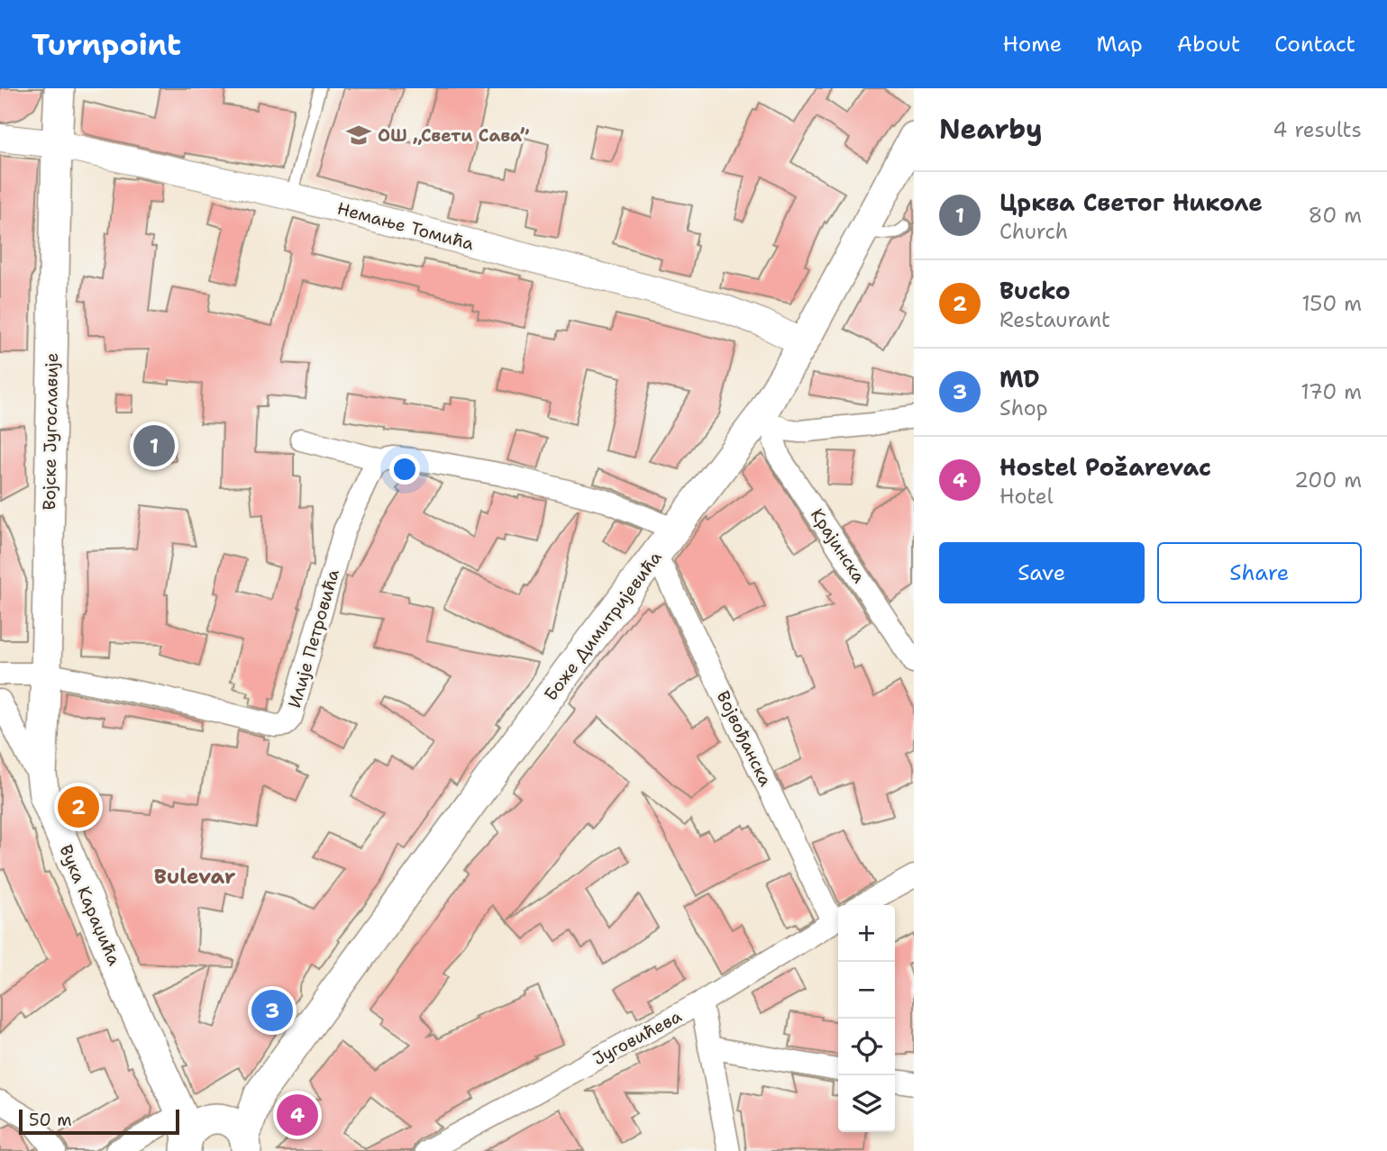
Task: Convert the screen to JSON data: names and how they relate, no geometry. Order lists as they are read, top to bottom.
{
  "streets": {
    "main road": ["Војске Југославије", "Боже Димитријевића", "Вука Караџића"],
    "street": [
      "Немање Томића",
      "Крајинска",
      "Илије Петровића",
      "Војвођанска",
      "Југовићева"
    ]
  },
  "crossings": [
    ["Немање Томића", "Војске Југославије"],
    ["Немање Томића", "Боже Димитријевића"],
    ["Војске Југославије", "Илије Петровића"],
    ["Војске Југославије", "Вука Караџића"],
    ["Крајинска", "Боже Димитријевића"],
    ["Боже Димитријевића", "Војвођанска"],
    ["Боже Димитријевића", "Вука Караџића"],
    ["Војвођанска", "Југовићева"]
  ],
  "districts": ["Bulevar"],
  "places": {
    "school or university": ["ОШ „Свети Сава”"]
  },
  "scale_bar": "50 m",
  "page": {
    "header": "Turnpoint",
    "nav": [
      "Home",
      "Map",
      "About",
      "Contact"
    ],
    "heading": ["Nearby", "4 results"],
    "list": [
      {
        "mark": "1",
        "name": "Црква Светог Николе",
        "note": "Church",
        "value": "80 m"
      },
      {
        "mark": "2",
        "name": "Bucko",
        "note": "Restaurant",
        "value": "150 m"
      },
      {
        "mark": "3",
        "name": "MD",
        "note": "Shop",
        "value": "170 m"
      },
      {
        "mark": "4",
        "name": "Hostel Požarevac",
        "note": "Hotel",
        "value": "200 m"
      }
    ],
    "pins": [
      "1",
      "2",
      "3",
      "4"
    ],
    "buttons": ["Save", "Share"],
    "map_buttons": ["+", "−"],
    "scale": "50 m"
  }
}
